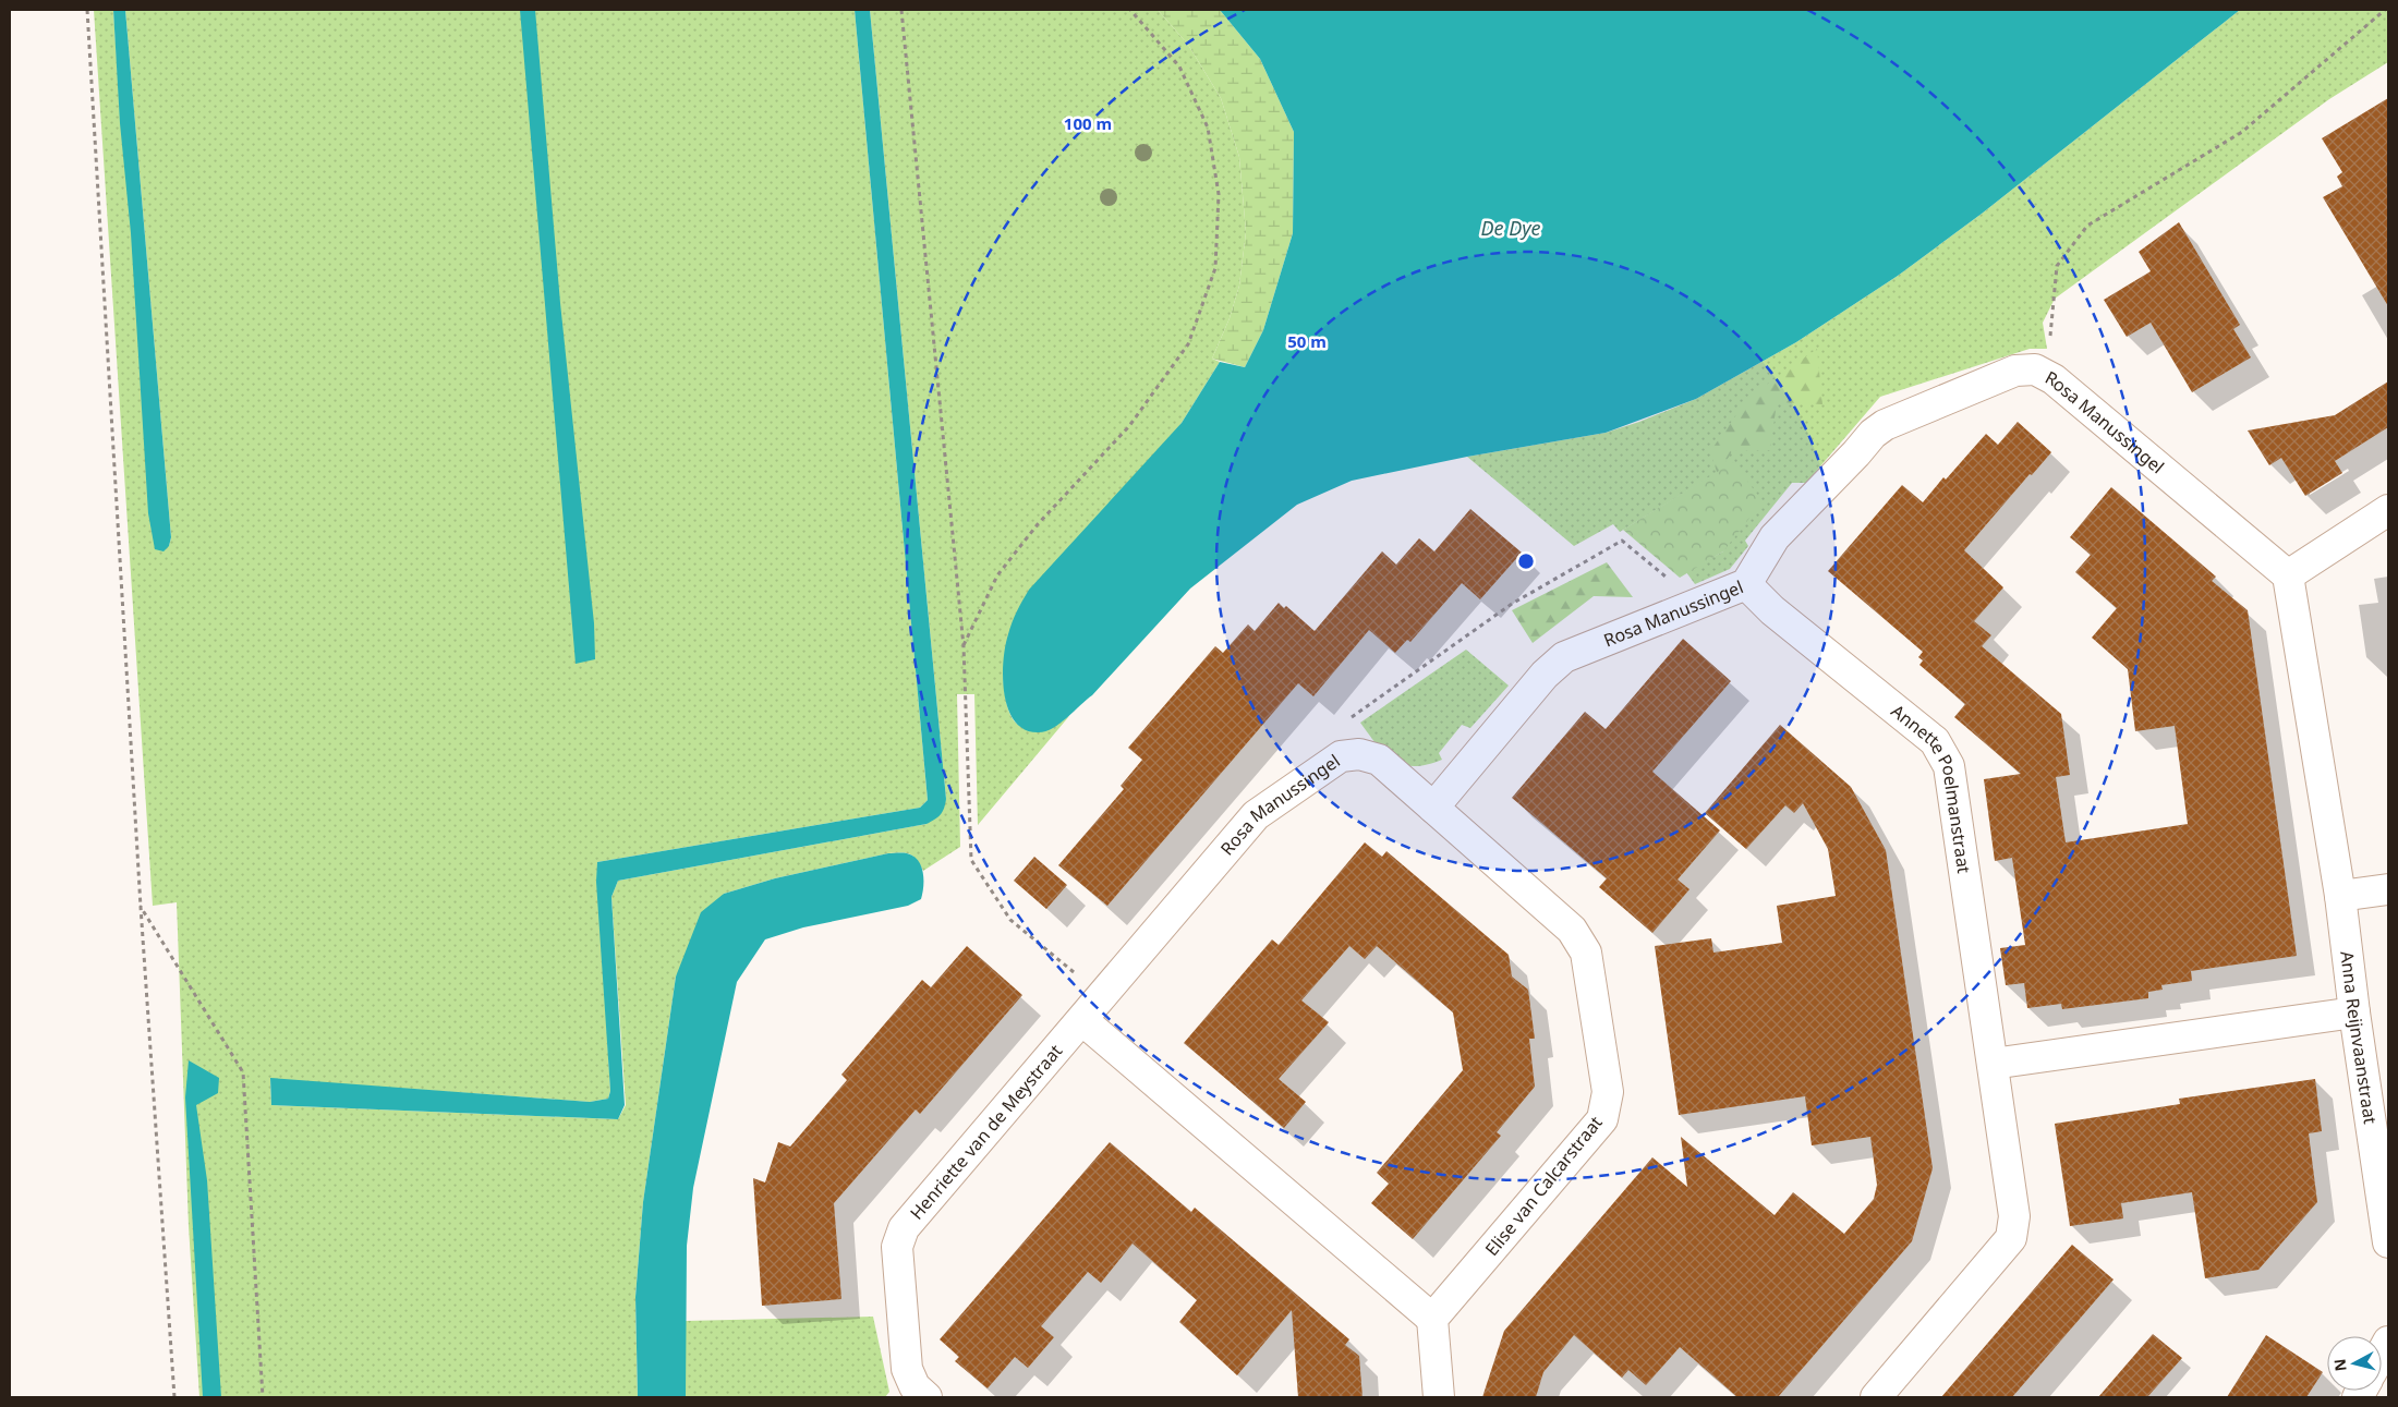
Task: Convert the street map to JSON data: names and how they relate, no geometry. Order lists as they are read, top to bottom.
{
  "streets": {
    "street": [
      "Rosa Manussingel",
      "Annette Poelmanstraat",
      "Anna Reijnvaanstraat",
      "Henriette van de Meystraat",
      "Elise van Calcarstraat"
    ]
  },
  "crossings": [
    ["Rosa Manussingel", "Annette Poelmanstraat"],
    ["Rosa Manussingel", "Anna Reijnvaanstraat"],
    ["Rosa Manussingel", "Henriette van de Meystraat"],
    ["Rosa Manussingel", "Elise van Calcarstraat"]
  ],
  "water": ["De Dye"],
  "north": "left",
  "rings": ["100 m", "50 m"]
}
